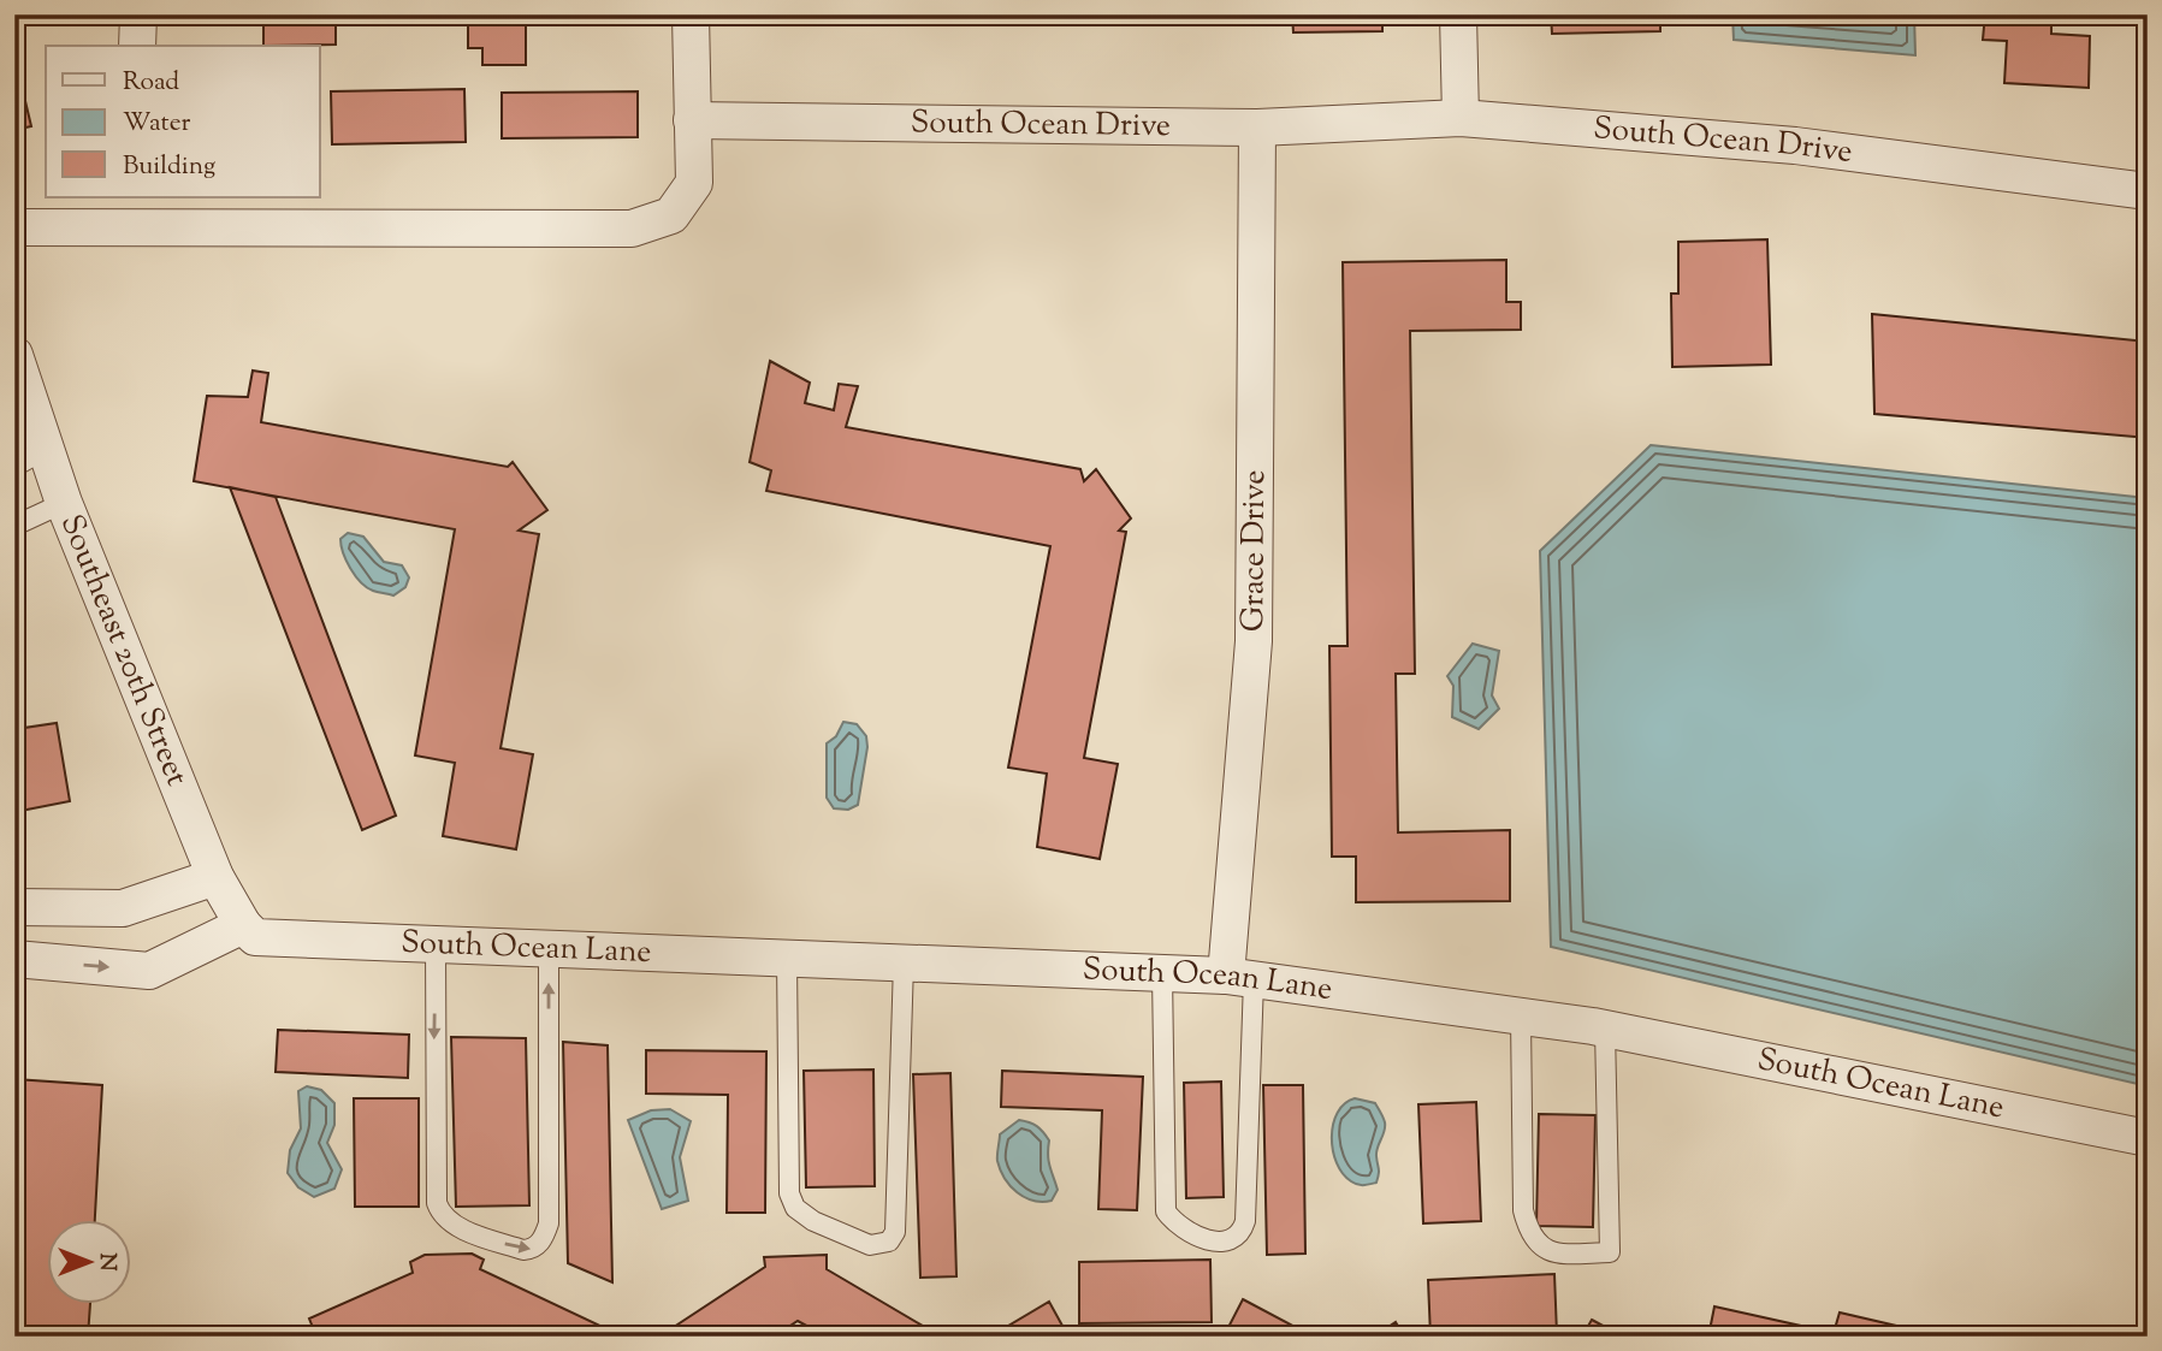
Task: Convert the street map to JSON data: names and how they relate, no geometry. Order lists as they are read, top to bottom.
{
  "streets": {
    "street": [
      "South Ocean Drive",
      "Grace Drive",
      "Southeast 20th Street",
      "South Ocean Lane"
    ]
  },
  "crossings": [
    ["South Ocean Drive", "Grace Drive"],
    ["Grace Drive", "South Ocean Lane"],
    ["Southeast 20th Street", "South Ocean Lane"]
  ],
  "legend": ["Road", "Water", "Building"],
  "north": "right"
}
